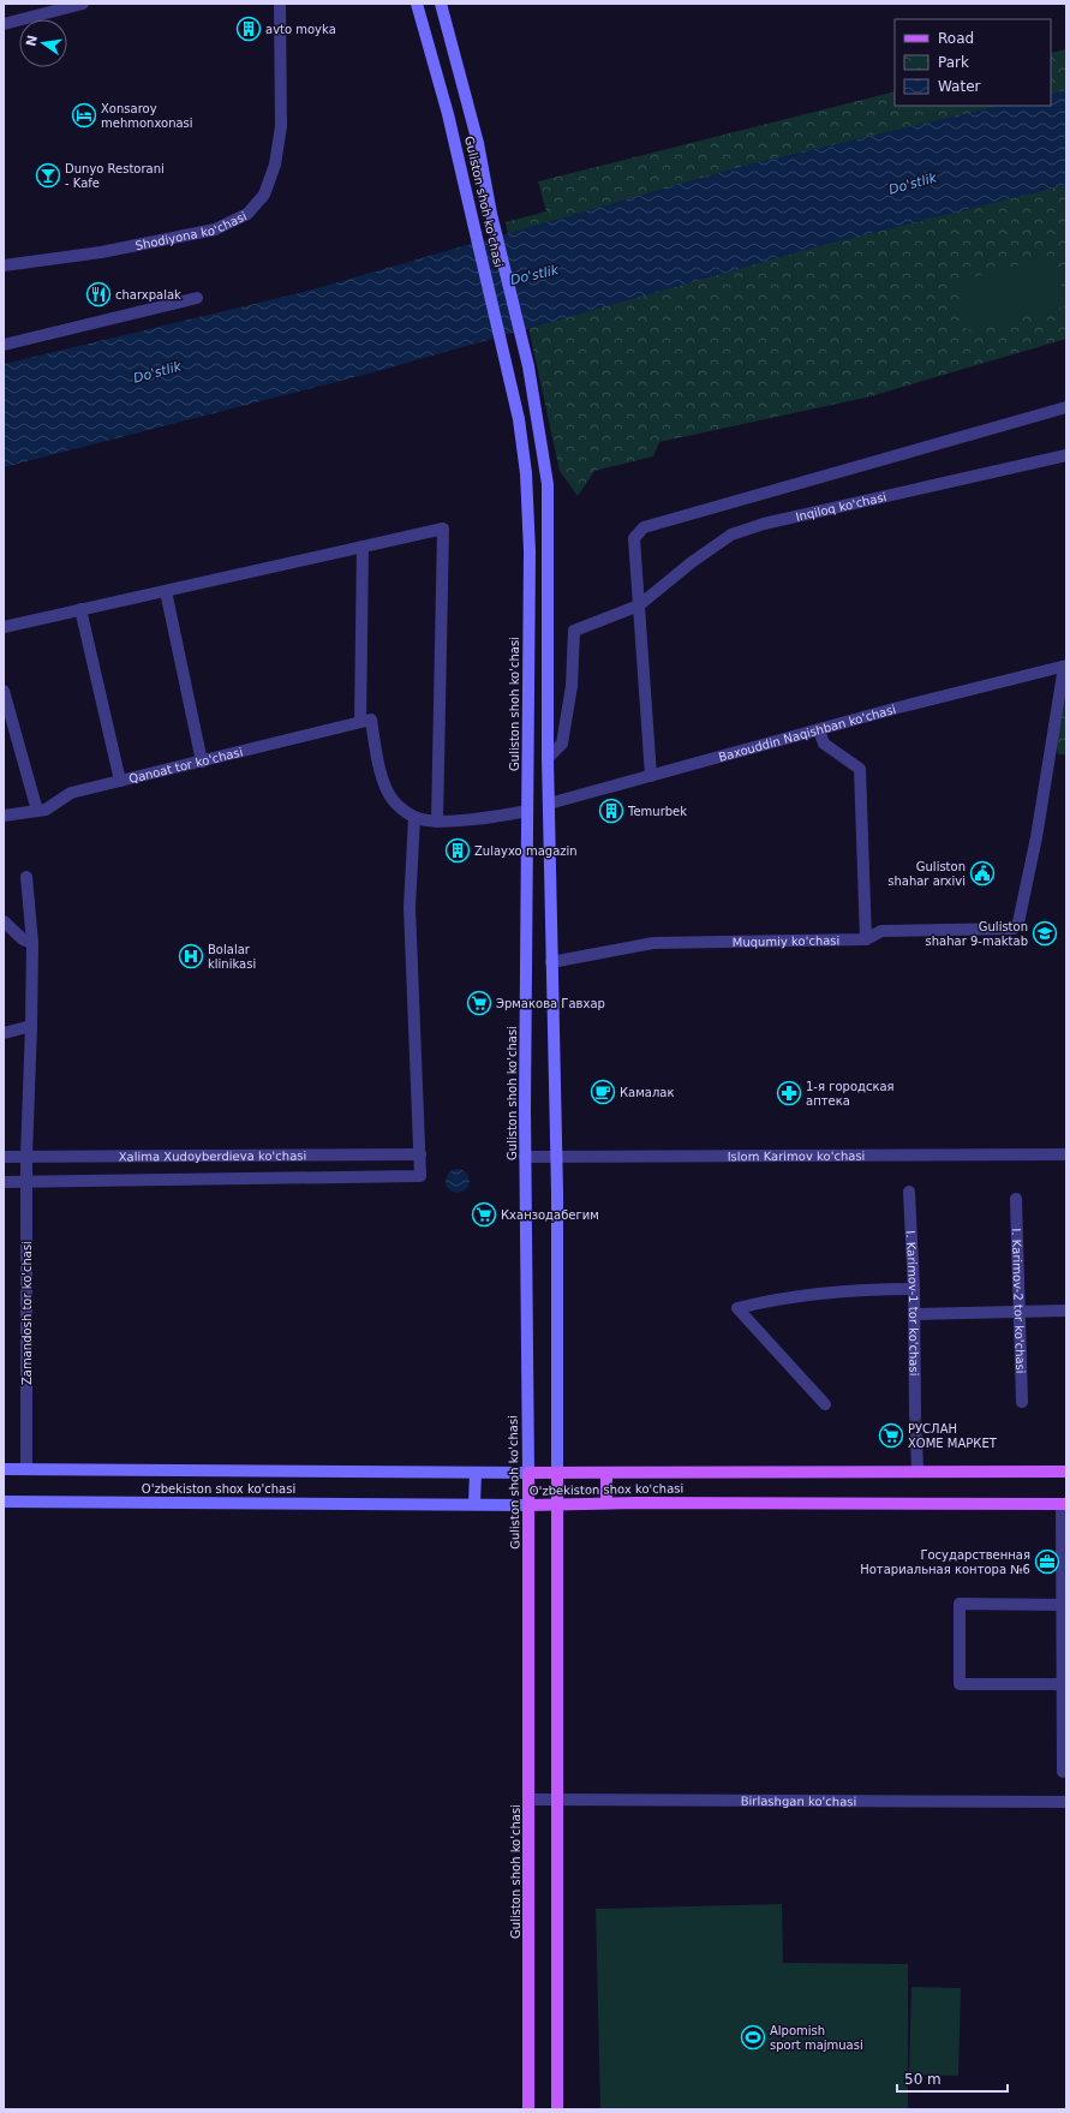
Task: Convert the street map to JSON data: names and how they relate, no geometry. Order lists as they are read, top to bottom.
{
  "streets": {
    "main road": ["Guliston shoh ko'chasi", "O'zbekiston shox ko'chasi"],
    "street": [
      "Shodiyona ko'chasi",
      "Inqiloq ko'chasi",
      "Baxouddin Naqishban ko'chasi",
      "Qanoat tor ko'chasi",
      "Muqumiy ko'chasi",
      "Xalima Xudoyberdieva ko'chasi",
      "Islom Karimov ko'chasi",
      "I. Karimov-2 tor ko'chasi",
      "I. Karimov-1 tor ko'chasi",
      "Zamandosh tor ko'chasi",
      "Birlashgan ko'chasi"
    ]
  },
  "crossings": [
    ["Guliston shoh ko'chasi", "Inqiloq ko'chasi"],
    ["Guliston shoh ko'chasi", "Baxouddin Naqishban ko'chasi"],
    ["Guliston shoh ko'chasi", "Muqumiy ko'chasi"],
    ["Guliston shoh ko'chasi", "Islom Karimov ko'chasi"],
    ["Guliston shoh ko'chasi", "O'zbekiston shox ko'chasi"],
    ["Guliston shoh ko'chasi", "Birlashgan ko'chasi"],
    ["Baxouddin Naqishban ko'chasi", "Muqumiy ko'chasi"],
    ["Xalima Xudoyberdieva ko'chasi", "Zamandosh tor ko'chasi"],
    ["Zamandosh tor ko'chasi", "O'zbekiston shox ko'chasi"]
  ],
  "water": ["Do'stlik"],
  "places": {
    "building": ["avto moyka", "Temurbek", "Zulayxo magazin"],
    "hotel": ["Xonsaroy mehmonxonasi"],
    "bar": ["Dunyo Restorani - Kafe"],
    "restaurant": ["charxpalak"],
    "public building": ["Guliston shahar arxivi"],
    "school or university": ["Guliston shahar 9-maktab"],
    "hospital": ["Bolalar klinikasi"],
    "supermarket": ["Эрмакова Гавхар", "Кханзодабегим", "РУСЛАН ХОМЕ МАРКЕТ"],
    "cafe": ["Камалак"],
    "pharmacy": ["1-я городская аптека"],
    "office": ["Государственная Нотариальная контора №6"],
    "sports": ["Alpomish sport majmuasi"]
  },
  "legend": ["Road", "Park", "Water"],
  "scale_bar": "50 m",
  "north": "left"
}
